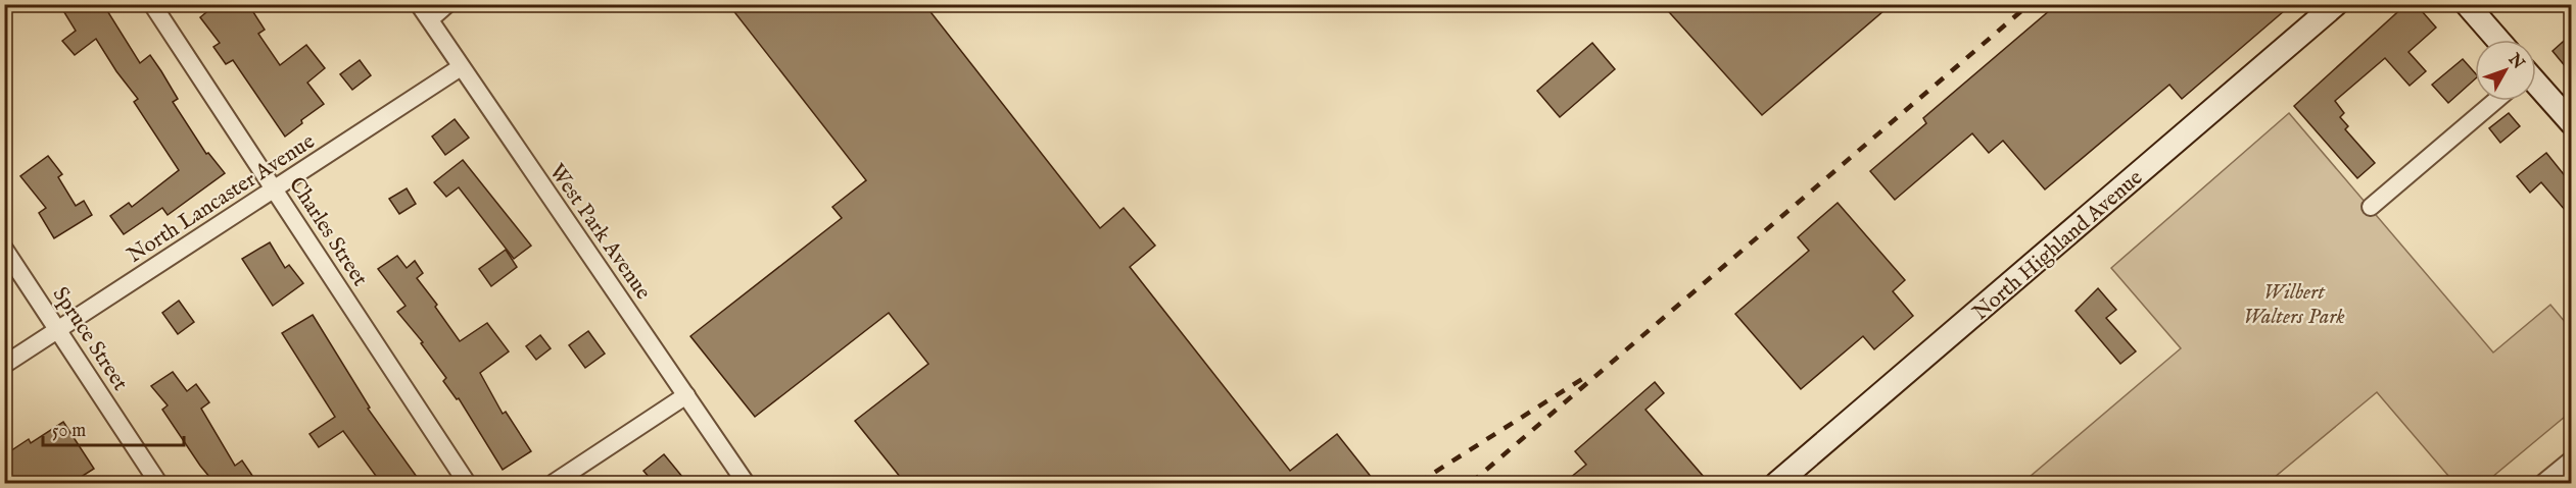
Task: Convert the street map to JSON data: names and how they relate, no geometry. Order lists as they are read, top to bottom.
{
  "streets": {
    "street": [
      "North Lancaster Avenue",
      "Charles Street",
      "West Park Avenue",
      "North Highland Avenue",
      "Spruce Street"
    ]
  },
  "crossings": [
    ["North Lancaster Avenue", "Charles Street"],
    ["North Lancaster Avenue", "West Park Avenue"],
    ["North Lancaster Avenue", "Spruce Street"]
  ],
  "parks": ["Wilbert Walters Park"],
  "scale_bar": "50 m",
  "north": "top right"
}
